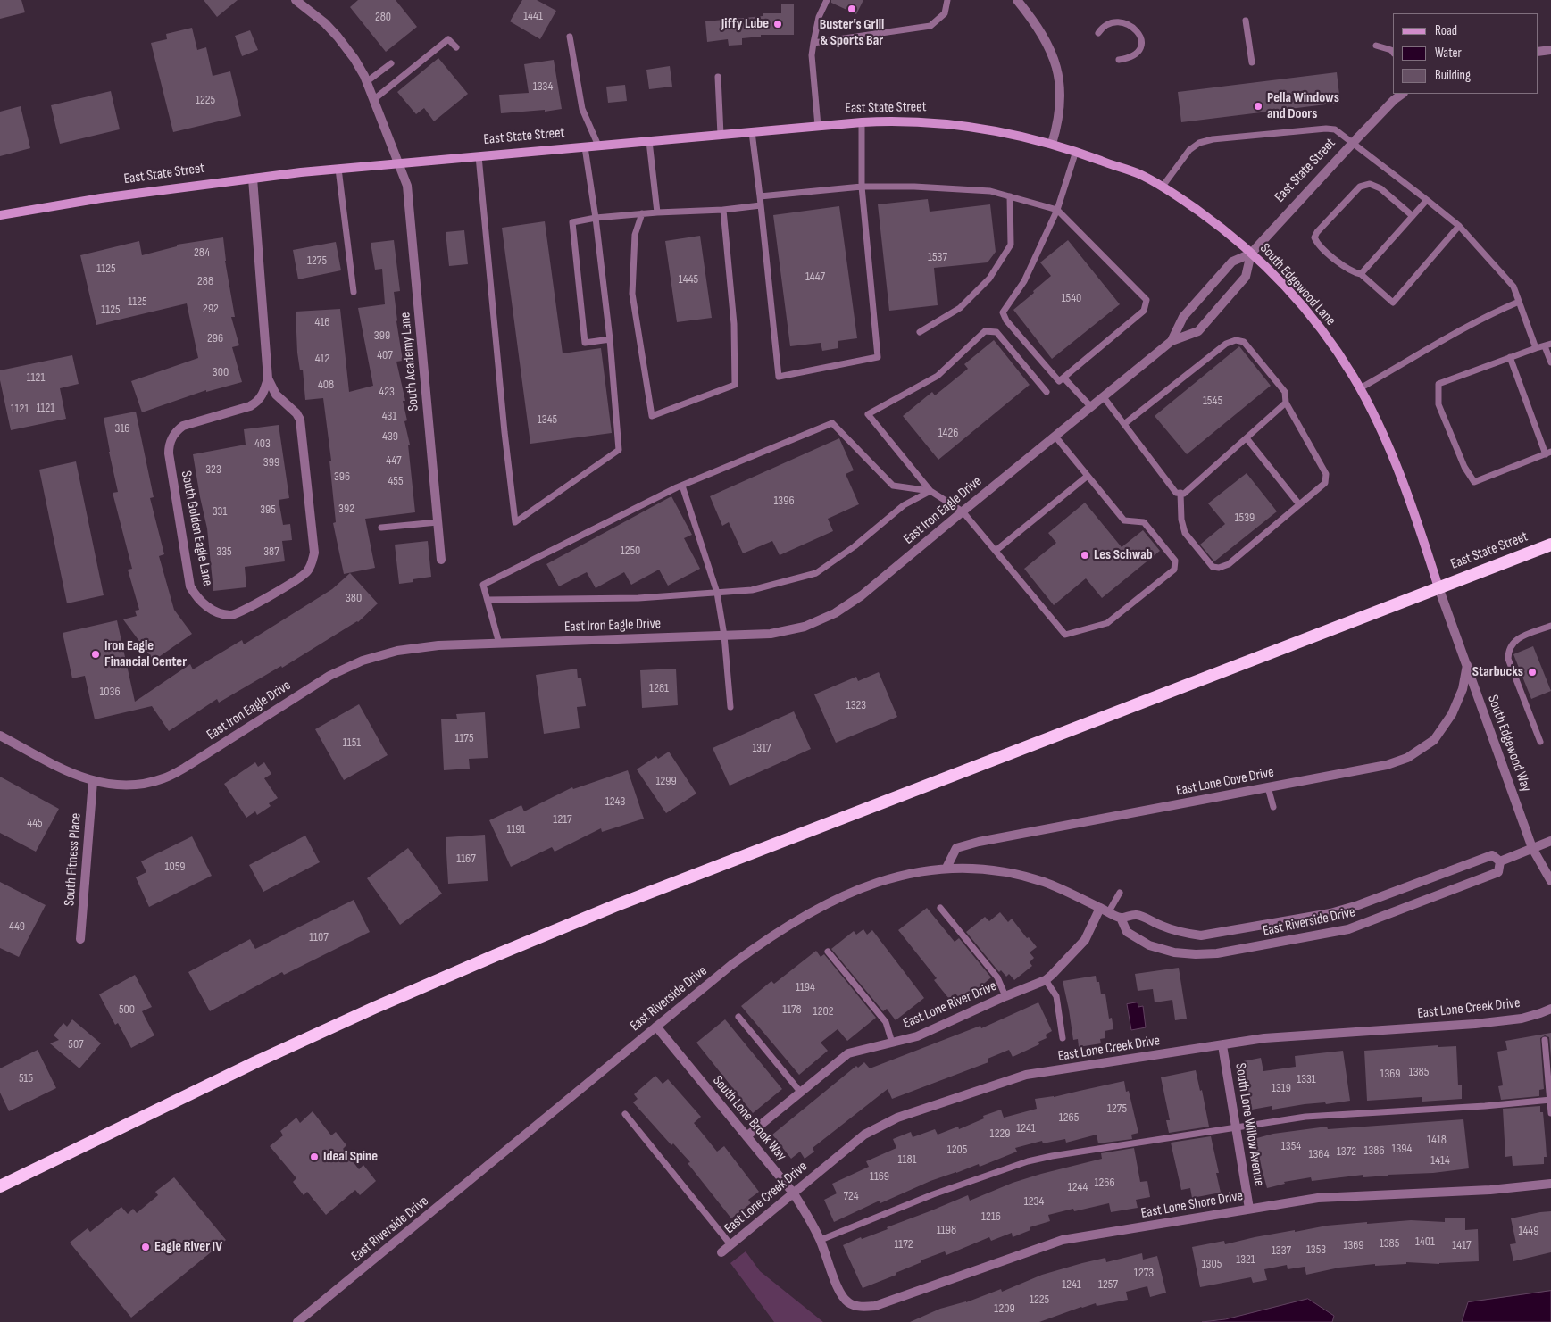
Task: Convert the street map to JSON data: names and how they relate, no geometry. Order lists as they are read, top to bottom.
{
  "streets": {
    "highway": ["East State Street"],
    "main road": ["South Edgewood Lane"],
    "street": [
      "South Academy Lane",
      "East Iron Eagle Drive",
      "South Golden Eagle Lane",
      "South Edgewood Way",
      "East Lone Cove Drive",
      "South Fitness Place",
      "East Riverside Drive",
      "East Lone River Drive",
      "East Lone Creek Drive",
      "South Lone Brook Way",
      "South Lone Willow Avenue",
      "East Lone Shore Drive"
    ]
  },
  "crossings": [
    ["East State Street", "South Edgewood Lane"],
    ["East State Street", "South Academy Lane"],
    ["East State Street", "East Iron Eagle Drive"],
    ["East State Street", "South Golden Eagle Lane"],
    ["East State Street", "South Edgewood Way"],
    ["South Edgewood Lane", "East Iron Eagle Drive"],
    ["South Edgewood Lane", "South Edgewood Way"],
    ["East Iron Eagle Drive", "South Fitness Place"],
    ["South Edgewood Way", "East Lone Cove Drive"],
    ["South Edgewood Way", "East Riverside Drive"],
    ["East Lone Cove Drive", "East Riverside Drive"],
    ["East Riverside Drive", "East Lone River Drive"],
    ["East Riverside Drive", "South Lone Brook Way"],
    ["East Lone River Drive", "South Lone Brook Way"],
    ["East Lone Creek Drive", "South Lone Brook Way"],
    ["East Lone Creek Drive", "South Lone Willow Avenue"],
    ["South Lone Brook Way", "East Lone Shore Drive"],
    ["South Lone Willow Avenue", "East Lone Shore Drive"]
  ],
  "places": [
    "Buster's Grill & Sports Bar",
    "Jiffy Lube",
    "Pella Windows and Doors",
    "Les Schwab",
    "Iron Eagle Financial Center",
    "Starbucks",
    "Ideal Spine",
    "Eagle River IV"
  ],
  "house_numbers": [
    "1441",
    "280",
    "1334",
    "1225",
    "284",
    "1537",
    "1275",
    "1125",
    "1447",
    "1445",
    "288",
    "1540",
    "1125",
    "292",
    "1125",
    "416",
    "399",
    "296",
    "407",
    "412",
    "300",
    "1121",
    "408",
    "423",
    "1545",
    "1121",
    "1121",
    "431",
    "1345",
    "316",
    "1426",
    "439",
    "403",
    "447",
    "399",
    "323",
    "396",
    "455",
    "1396",
    "392",
    "395",
    "331",
    "1539",
    "1250",
    "335",
    "387",
    "380",
    "1281",
    "1036",
    "1323",
    "1175",
    "1151",
    "1317",
    "1299",
    "1243",
    "1217",
    "445",
    "1191",
    "1167",
    "1059",
    "449",
    "1107",
    "1194",
    "500",
    "1178",
    "1202",
    "507",
    "1385",
    "1369",
    "515",
    "1331",
    "1319",
    "1275",
    "1265",
    "1241",
    "1229",
    "1418",
    "1354",
    "1394",
    "1205",
    "1386",
    "1372",
    "1364",
    "1181",
    "1414",
    "1169",
    "1266",
    "1244",
    "724",
    "1234",
    "1216",
    "1198",
    "1449",
    "1401",
    "1385",
    "1172",
    "1369",
    "1417",
    "1353",
    "1337",
    "1321",
    "1305",
    "1273",
    "1241",
    "1257",
    "1225",
    "1209"
  ],
  "legend": ["Road", "Water", "Building"]
}
